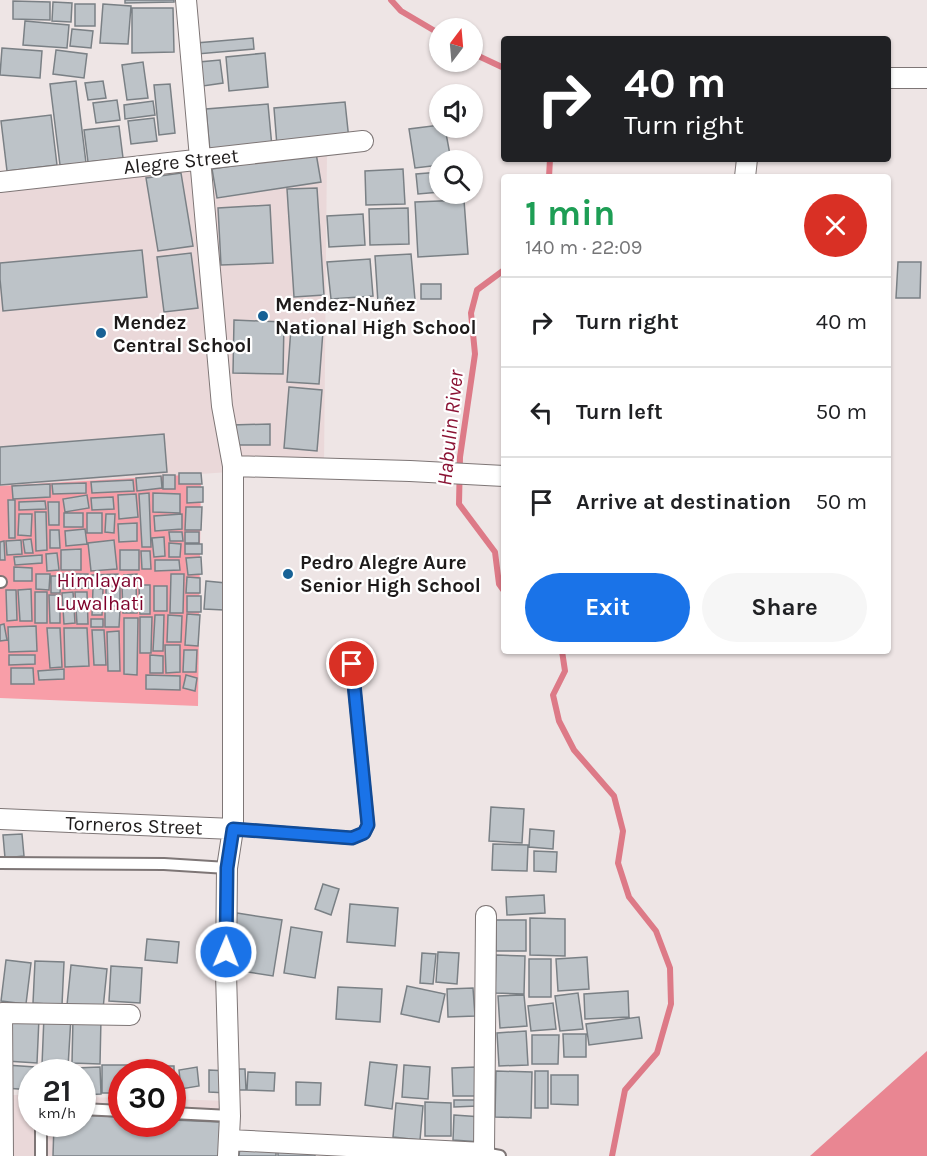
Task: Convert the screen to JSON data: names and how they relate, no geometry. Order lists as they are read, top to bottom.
{
  "streets": {
    "street": ["Alegre Street", "Torneros Street"]
  },
  "water": ["Habulin River"],
  "parks": ["Himlayan Luwalhati"],
  "places": ["Mendez-Nuñez National High School", "Mendez Central School", "Pedro Alegre Aure Senior High School"],
  "north": "top",
  "page": {
    "turn": ["40 m", "Turn right"],
    "heading": ["1 min", "140 m · 22:09"],
    "list": [
      {
        "name": "Turn right",
        "value": "40 m"
      },
      {
        "name": "Turn left",
        "value": "50 m"
      },
      {
        "name": "Arrive at destination",
        "value": "50 m"
      }
    ],
    "buttons": ["Exit", "Share"],
    "speed": "21 km/h",
    "limit": "30"
  }
}
